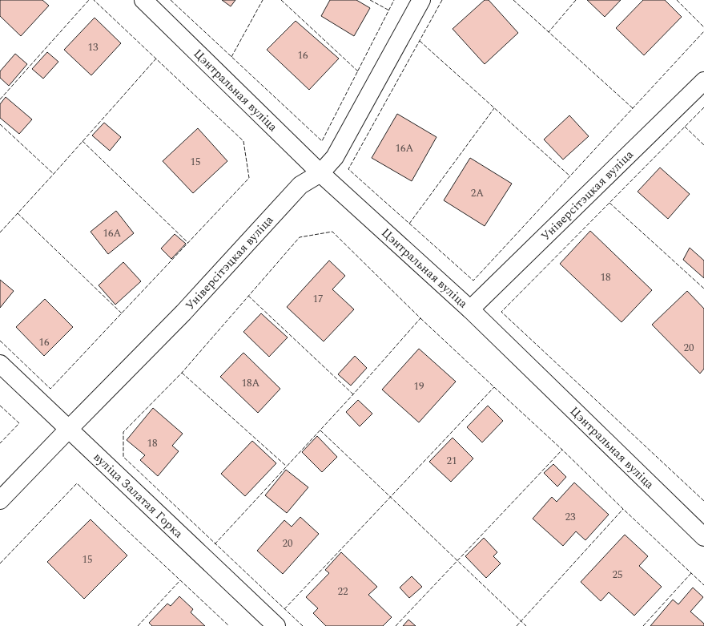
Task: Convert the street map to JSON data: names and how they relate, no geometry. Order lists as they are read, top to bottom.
{
  "streets": {
    "street": ["Цэнтральная вуліца", "Універсітэцкая вуліца", "вуліца Залатая Горка"]
  },
  "crossings": [
    ["Цэнтральная вуліца", "Універсітэцкая вуліца"],
    ["Універсітэцкая вуліца", "вуліца Залатая Горка"]
  ],
  "house_numbers": [
    "13",
    "16",
    "16А",
    "15",
    "2А",
    "16А",
    "18",
    "17",
    "16",
    "20",
    "18А",
    "19",
    "18",
    "21",
    "23",
    "20",
    "15",
    "25",
    "22"
  ]
}
